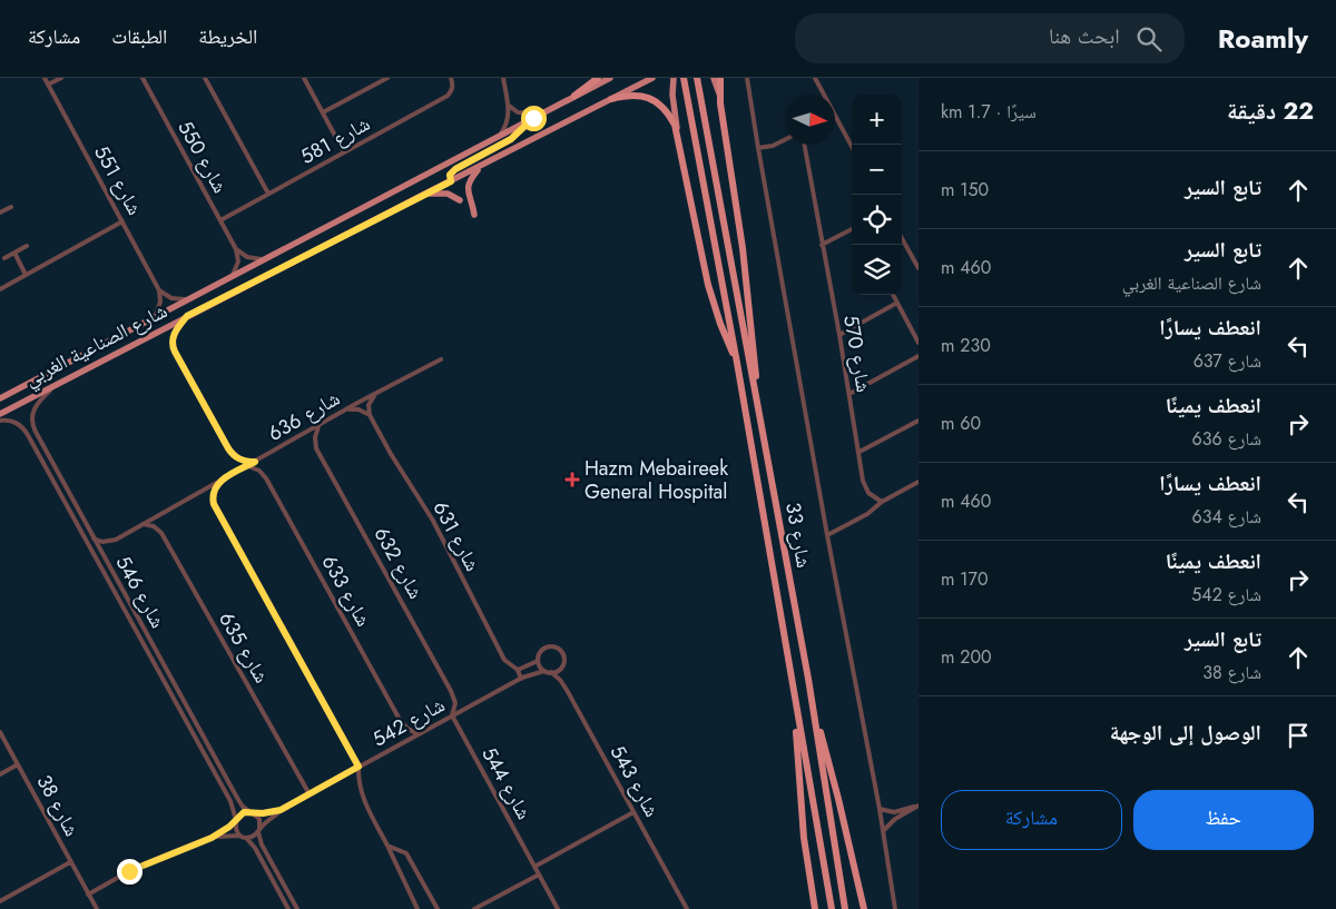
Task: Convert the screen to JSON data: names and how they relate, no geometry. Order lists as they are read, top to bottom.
{
  "streets": {
    "highway": ["شارع 33"],
    "main road": ["شارع الصناعية الغربي"],
    "street": [
      "شارع 581",
      "شارع 550",
      "شارع 551",
      "شارع 570",
      "شارع 636",
      "شارع 631",
      "شارع 632",
      "شارع 633",
      "شارع 546",
      "شارع 635",
      "شارع 542",
      "شارع 543",
      "شارع 544",
      "شارع 38"
    ]
  },
  "crossings": [
    ["شارع 581", "شارع 550"],
    ["شارع الصناعية الغربي", "شارع 546"],
    ["شارع 636", "شارع 632"],
    ["شارع 636", "شارع 633"],
    ["شارع 636", "شارع 546"],
    ["شارع 636", "شارع 635"],
    ["شارع 632", "شارع 542"],
    ["شارع 632", "شارع 544"],
    ["شارع 633", "شارع 542"],
    ["شارع 546", "شارع 542"],
    ["شارع 635", "شارع 542"],
    ["شارع 542", "شارع 543"],
    ["شارع 542", "شارع 544"]
  ],
  "places": {
    "health": ["Hazm Mebaireek General Hospital"]
  },
  "north": "right",
  "page": {
    "header": "Roamly",
    "search": "ابحث هنا",
    "nav": ["الخريطة", "الطبقات", "مشاركة"],
    "heading": ["22 دقيقة", "سيرًا · 1.7 km"],
    "map_buttons": ["+", "−"],
    "list": [
      ["تابع السير", "150 m"],
      ["تابع السير", "شارع الصناعية الغربي", "460 m"],
      ["انعطف يسارًا", "شارع 637", "230 m"],
      ["انعطف يمينًا", "شارع 636", "60 m"],
      ["انعطف يسارًا", "شارع 634", "460 m"],
      ["انعطف يمينًا", "شارع 542", "170 m"],
      ["تابع السير", "شارع 38", "200 m"],
      "الوصول إلى الوجهة"
    ],
    "buttons": ["حفظ", "مشاركة"]
  }
}
